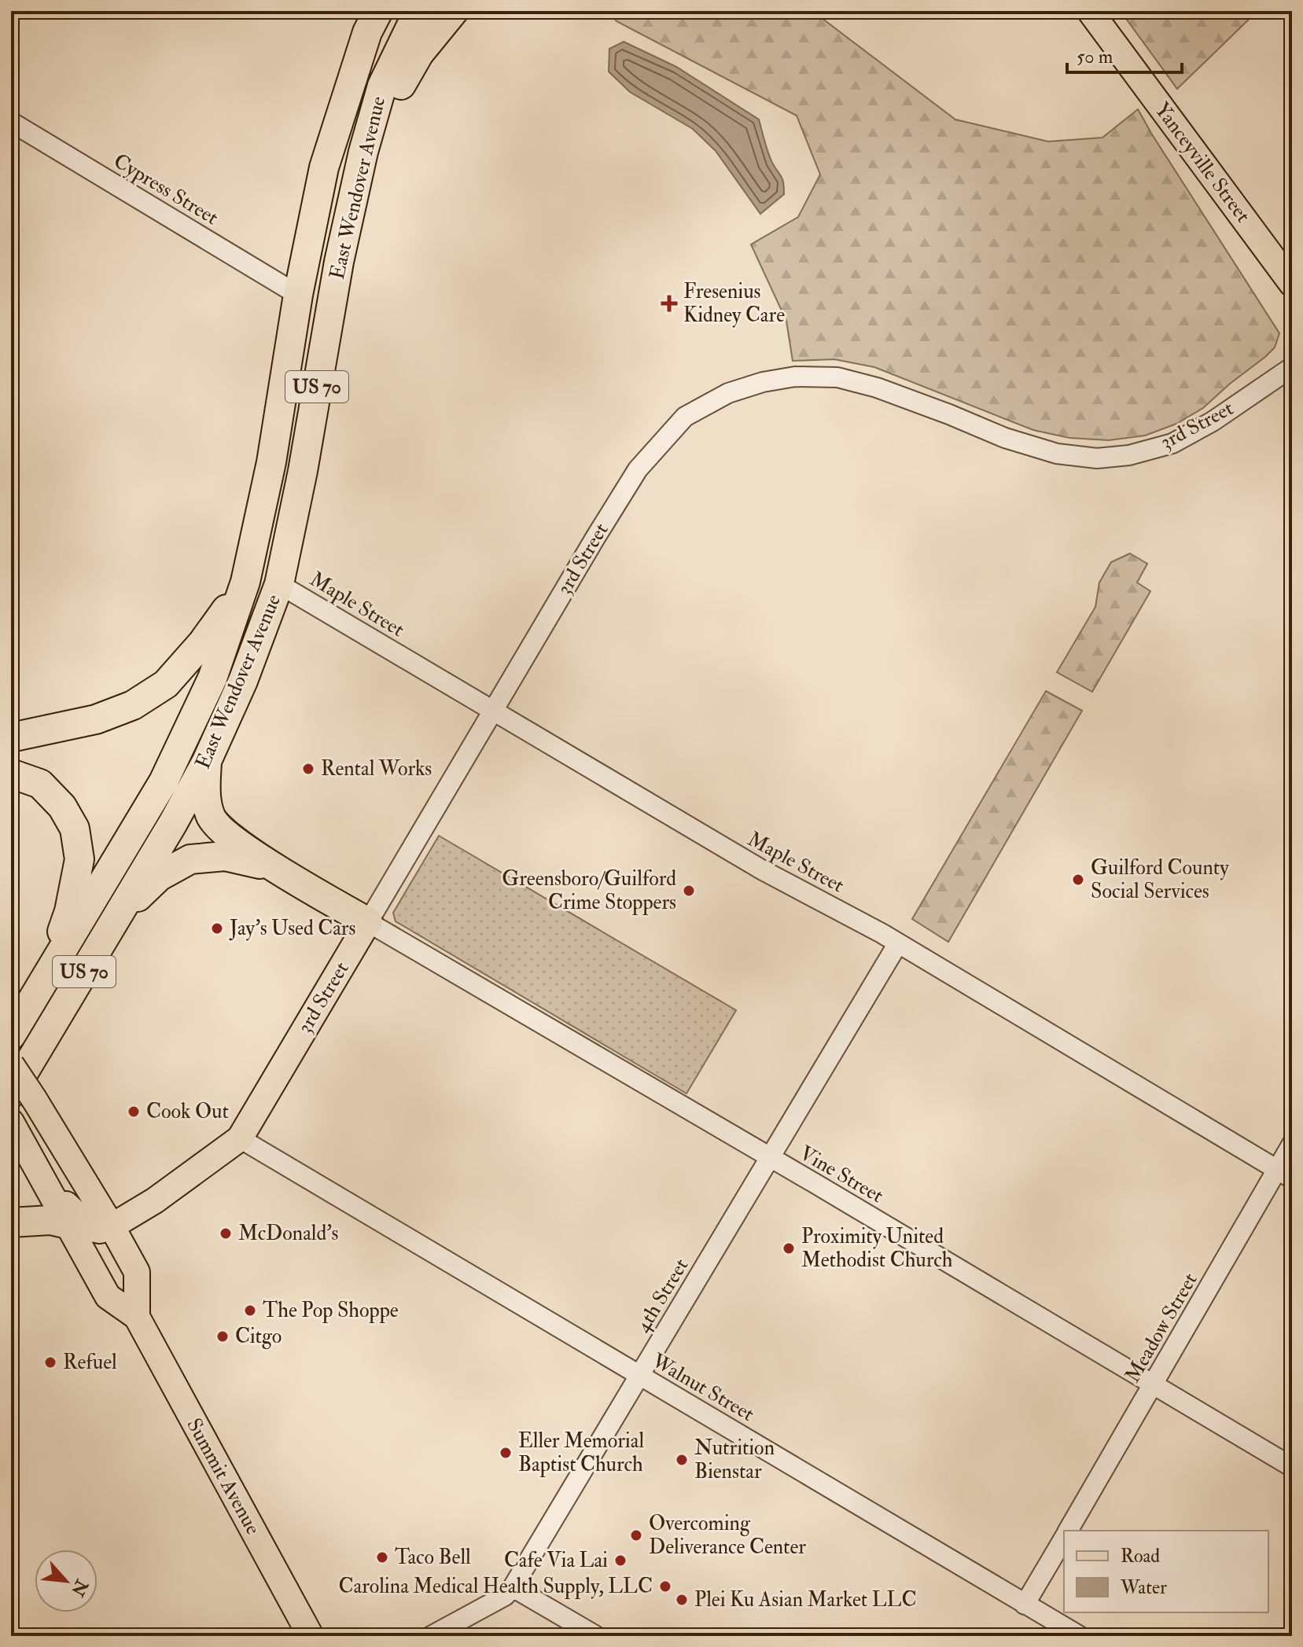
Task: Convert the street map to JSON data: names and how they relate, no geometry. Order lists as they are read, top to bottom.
{
  "streets": {
    "highway": ["East Wendover Avenue", "US 70"],
    "main road": ["Yanceyville Street", "3rd Street", "Summit Avenue"],
    "street": [
      "Cypress Street",
      "Maple Street",
      "Vine Street",
      "4th Street",
      "Meadow Street",
      "Walnut Street"
    ]
  },
  "crossings": [
    ["East Wendover Avenue", "Cypress Street"],
    ["East Wendover Avenue", "Maple Street"],
    ["East Wendover Avenue", "Summit Avenue"],
    ["3rd Street", "Maple Street"],
    ["3rd Street", "Vine Street"],
    ["3rd Street", "Walnut Street"],
    ["3rd Street", "Summit Avenue"],
    ["Maple Street", "4th Street"],
    ["Maple Street", "Meadow Street"],
    ["Vine Street", "4th Street"],
    ["Vine Street", "Meadow Street"],
    ["4th Street", "Walnut Street"],
    ["Meadow Street", "Walnut Street"]
  ],
  "places": {
    "health": ["Fresenius Kidney Care"],
    "other": [
      "Rental Works",
      "Guilford County Social Services",
      "Greensboro/Guilford Crime Stoppers",
      "Jay's Used Cars",
      "Cook Out",
      "McDonald's",
      "Proximity United Methodist Church",
      "The Pop Shoppe",
      "Citgo",
      "Refuel",
      "Eller Memorial Baptist Church",
      "Nutrition Bienstar",
      "Overcoming Deliverance Center",
      "Taco Bell",
      "Cafe Via Lai",
      "Carolina Medical Health Supply, LLC",
      "Plei Ku Asian Market LLC"
    ]
  },
  "legend": ["Road", "Water"],
  "scale_bar": "50 m",
  "north": "bottom right"
}
